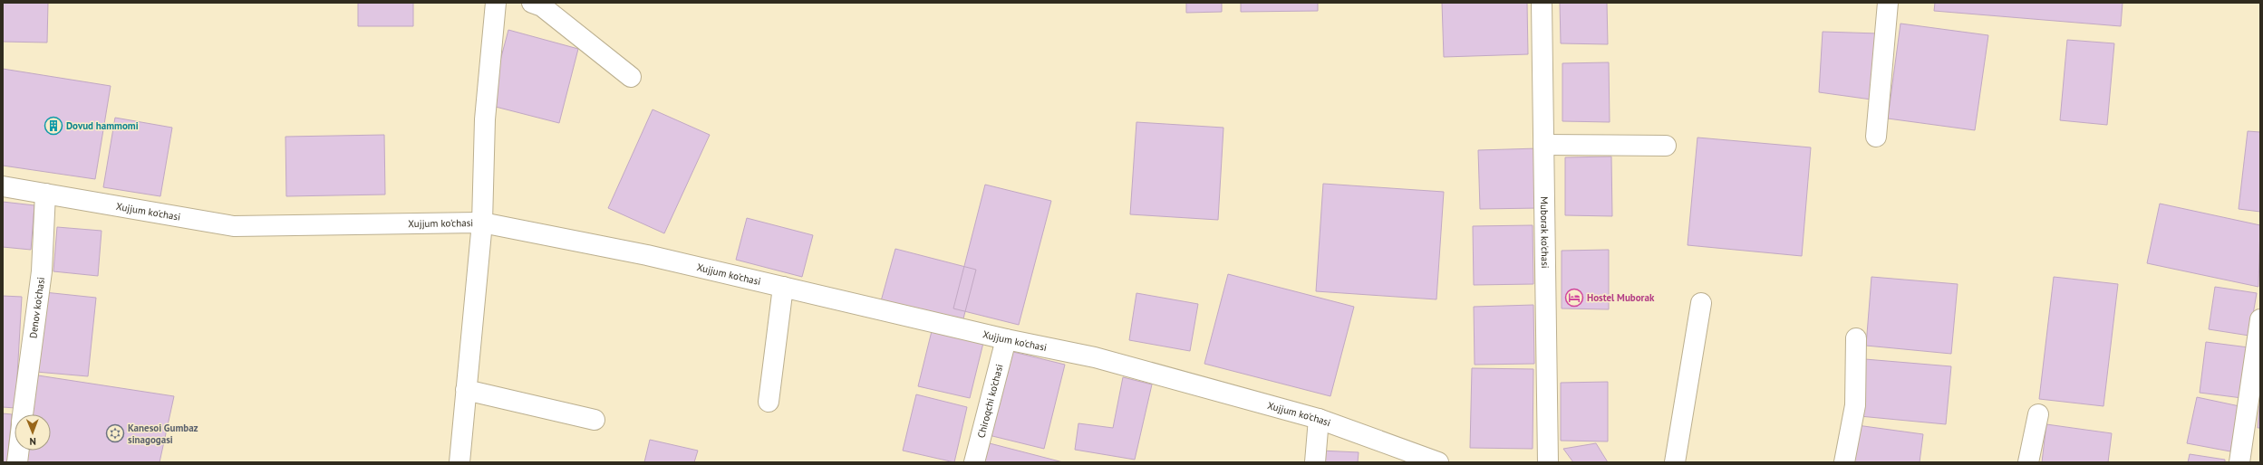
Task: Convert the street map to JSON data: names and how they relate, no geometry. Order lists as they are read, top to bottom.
{
  "streets": {
    "street": [
      "Xujjum ko'chasi",
      "Muborak ko'chasi",
      "Denov ko'chasi",
      "Chiroqchi ko'chasi"
    ]
  },
  "crossings": [
    ["Xujjum ko'chasi", "Denov ko'chasi"],
    ["Xujjum ko'chasi", "Chiroqchi ko'chasi"]
  ],
  "places": {
    "building": ["Dovud hammomi"],
    "hotel": ["Hostel Muborak"],
    "synagogue": ["Kanesoi Gumbaz sinagogasi"]
  },
  "north": "bottom"
}
